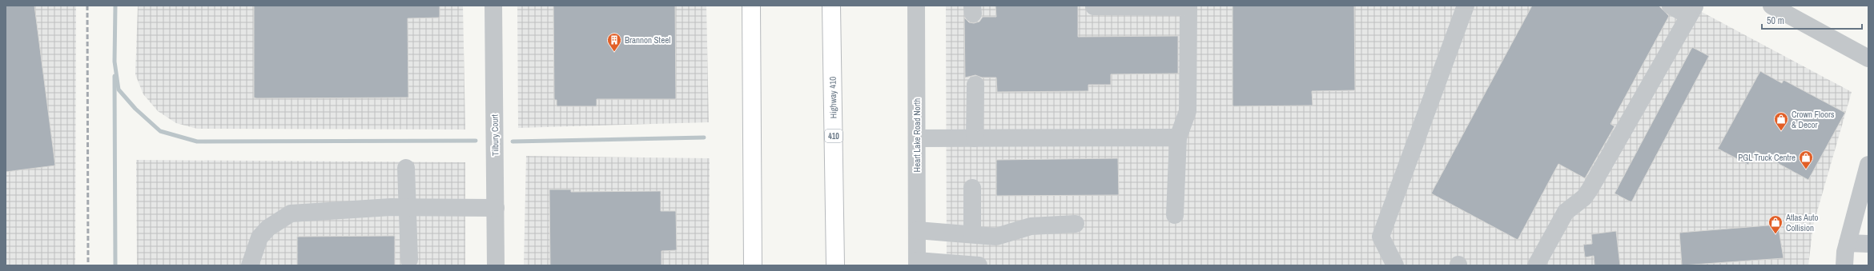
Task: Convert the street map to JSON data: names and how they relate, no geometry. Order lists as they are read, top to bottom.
{
  "streets": {
    "highway": ["Highway 410", "410"],
    "street": ["Tilbury Court", "Heart Lake Road North"]
  },
  "places": {
    "building": ["Brannon Steel"],
    "shop": ["Crown Floors & Decor", "PGL Truck Centre", "Atlas Auto Collision"]
  },
  "scale_bar": "50 m"
}
